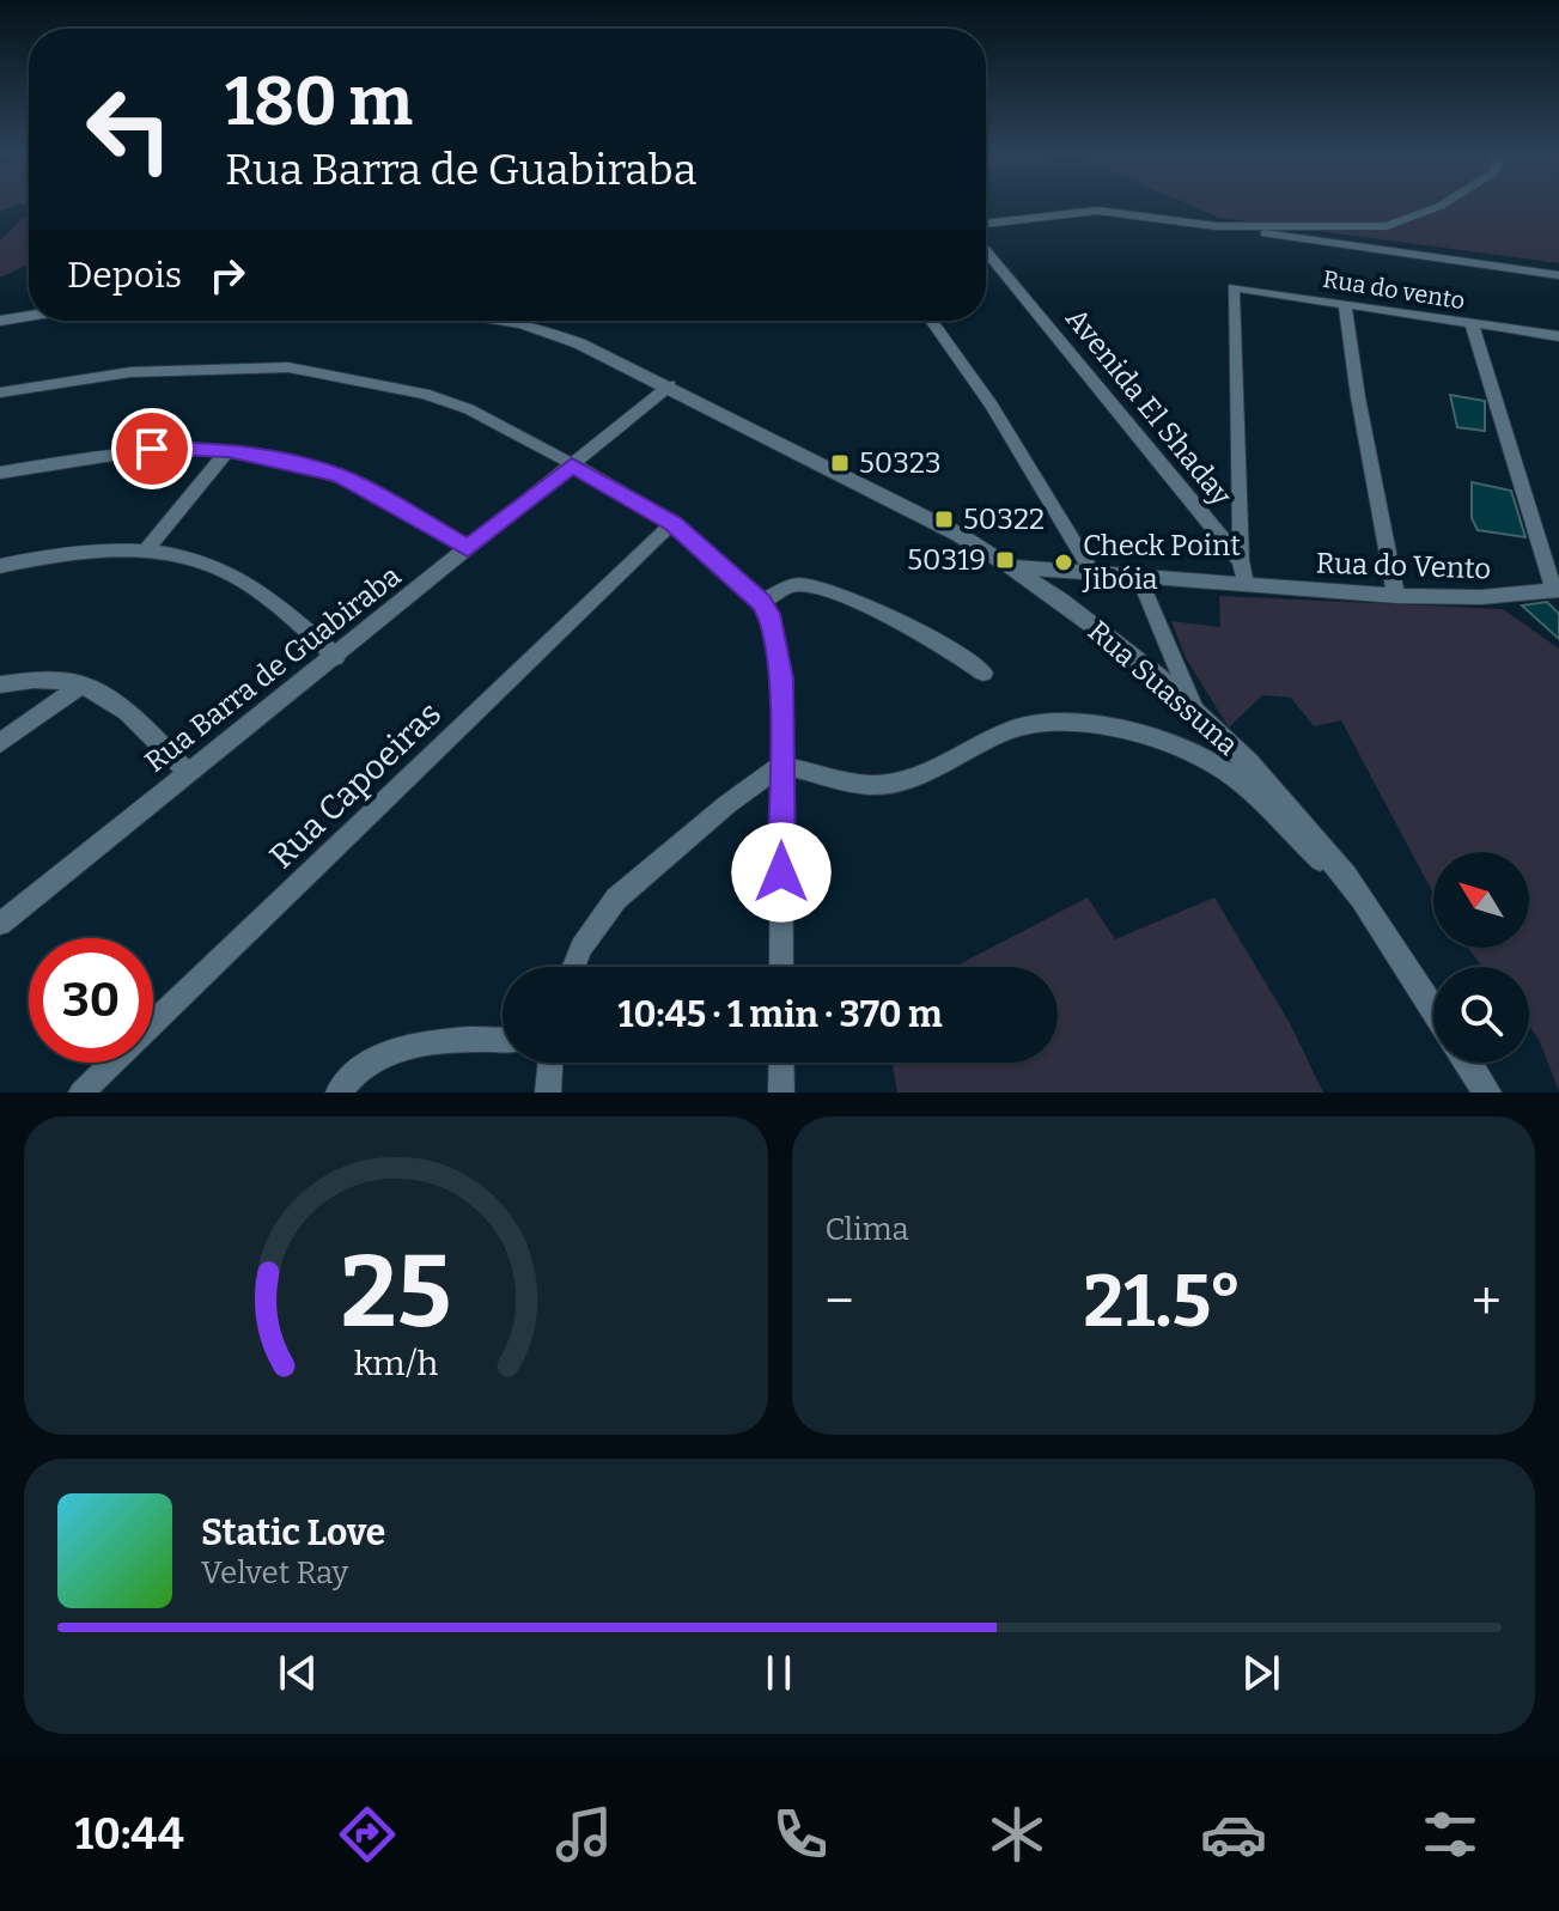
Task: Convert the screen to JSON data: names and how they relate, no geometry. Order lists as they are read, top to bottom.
{
  "streets": {
    "street": [
      "Rua do vento",
      "Avenida El Shaday",
      "Rua do Vento",
      "Rua Barra de Guabiraba",
      "Rua Suassuna",
      "Rua Capoeiras"
    ]
  },
  "crossings": [
    ["Rua do vento", "Avenida El Shaday"],
    ["Rua do Vento", "Rua Suassuna"],
    ["Rua Barra de Guabiraba", "Rua Suassuna"]
  ],
  "places": {
    "transit": ["50323", "50322", "50319"],
    "other": ["Check Point Jibóia"]
  },
  "north": "top left",
  "page": {
    "turn": ["180 m", "Rua Barra de Guabiraba"],
    "then": "Depois",
    "limit": "30",
    "trip": "10:45 · 1 min · 370 m",
    "tile": "Clima",
    "heat": ["−", "21.5°", "+"],
    "song": ["Static Love", "Velvet Ray"],
    "tabs": "10:44",
    "gauge": ["25", "km/h"]
  }
}
